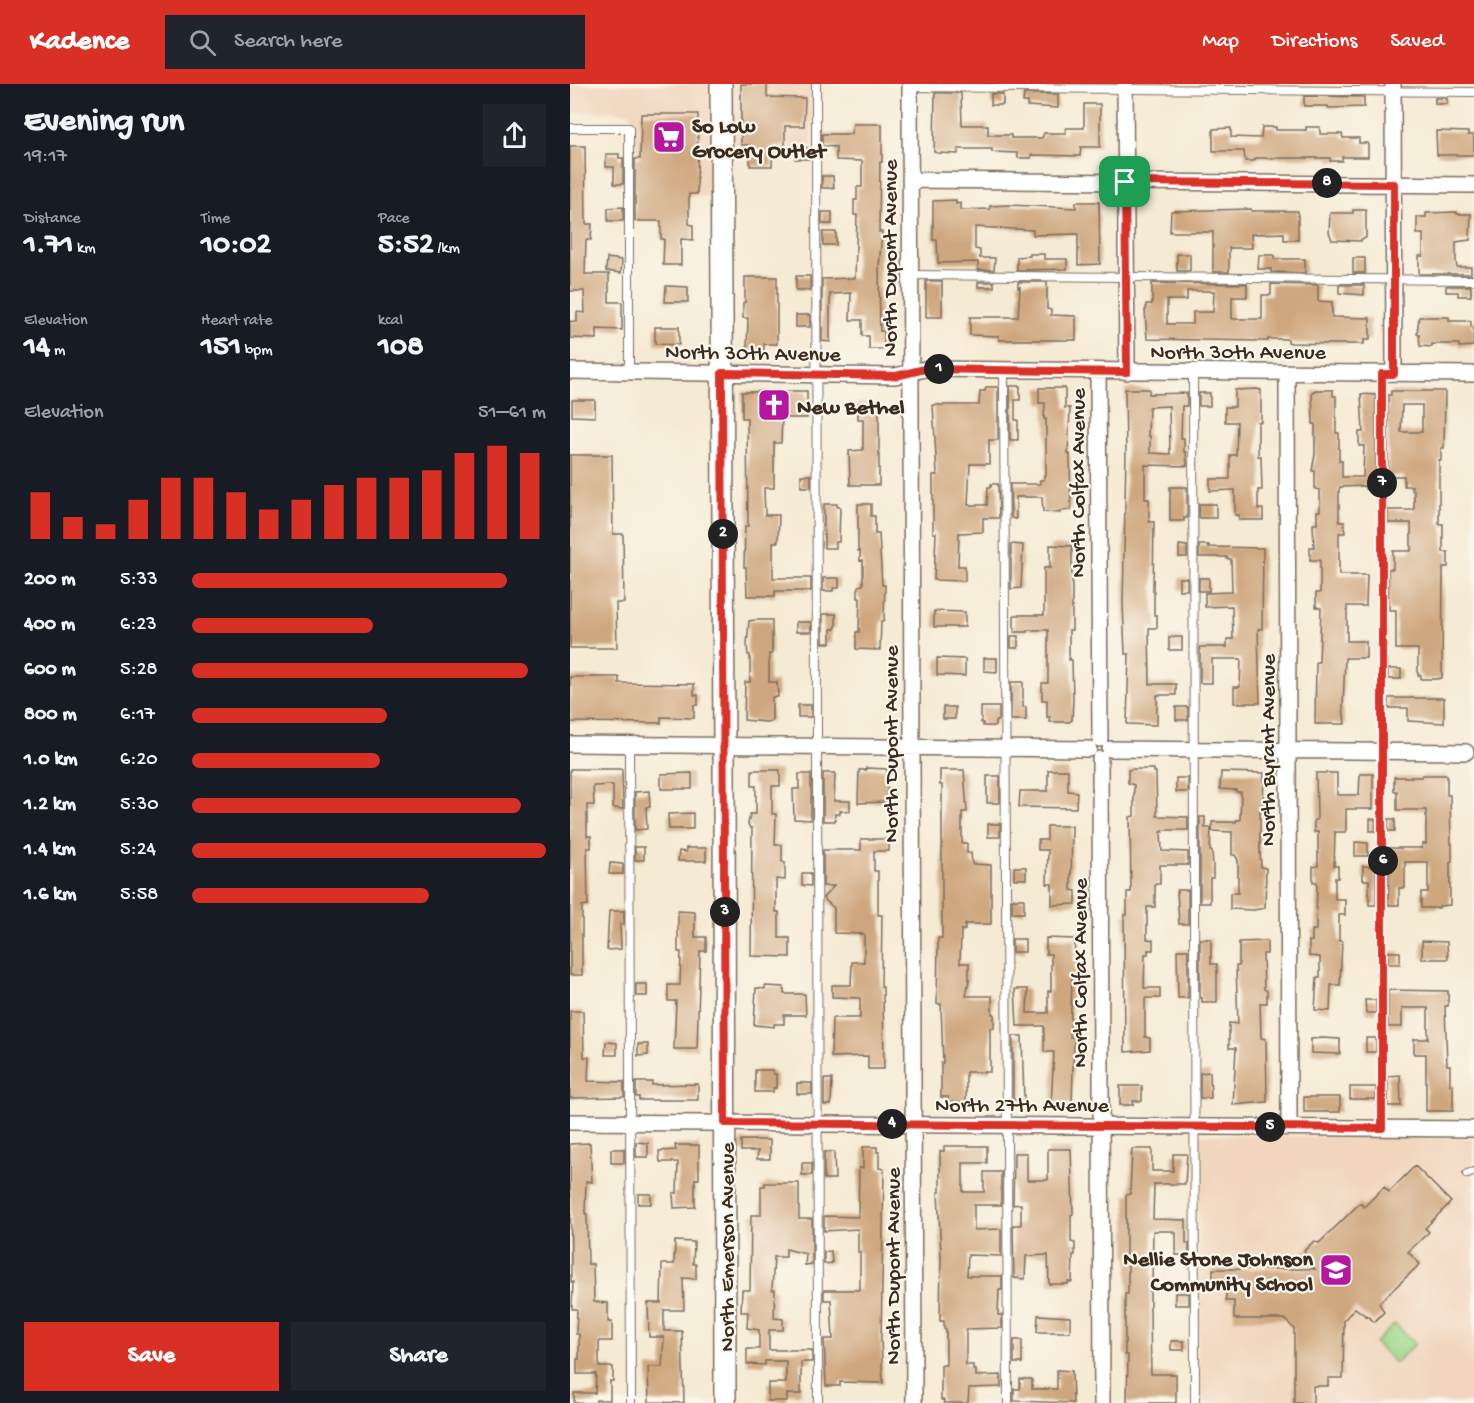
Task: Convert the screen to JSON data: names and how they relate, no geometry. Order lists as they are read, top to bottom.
{
  "streets": {
    "street": [
      "North Dupont Avenue",
      "North 30th Avenue",
      "North Colfax Avenue",
      "North Byrant Avenue",
      "North 27th Avenue",
      "North Emerson Avenue"
    ]
  },
  "crossings": [
    ["North Dupont Avenue", "North 30th Avenue"],
    ["North Dupont Avenue", "North 27th Avenue"],
    ["North 30th Avenue", "North Colfax Avenue"],
    ["North 30th Avenue", "North Byrant Avenue"],
    ["North 30th Avenue", "North Emerson Avenue"],
    ["North Colfax Avenue", "North 27th Avenue"],
    ["North Byrant Avenue", "North 27th Avenue"],
    ["North 27th Avenue", "North Emerson Avenue"]
  ],
  "places": {
    "supermarket": ["So Low Grocery Outlet"],
    "church": ["New Bethel"],
    "school or university": ["Nellie Stone Johnson Community School"]
  },
  "page": {
    "header": "Kadence",
    "search": "Search here",
    "nav": ["Map", "Directions", "Saved"],
    "heading": ["Evening run", "19:17"],
    "pins": [
      "8",
      "1",
      "7",
      "2",
      "6",
      "3",
      "4",
      "5"
    ],
    "stats": [
      ["Distance", "1.71 km"],
      ["Time", "10:02"],
      ["Pace", "5:52 /km"],
      ["Elevation", "14 m"],
      ["Heart rate", "151 bpm"],
      ["kcal", "108"]
    ],
    "chart": ["Elevation", "51–61 m"],
    "list": [
      {
        "name": "200 m",
        "note": "5:33"
      },
      {
        "name": "400 m",
        "note": "6:23"
      },
      {
        "name": "600 m",
        "note": "5:28"
      },
      {
        "name": "800 m",
        "note": "6:17"
      },
      {
        "name": "1.0 km",
        "note": "6:20"
      },
      {
        "name": "1.2 km",
        "note": "5:30"
      },
      {
        "name": "1.4 km",
        "note": "5:24"
      },
      {
        "name": "1.6 km",
        "note": "5:58"
      }
    ],
    "buttons": ["Save", "Share"]
  }
}
